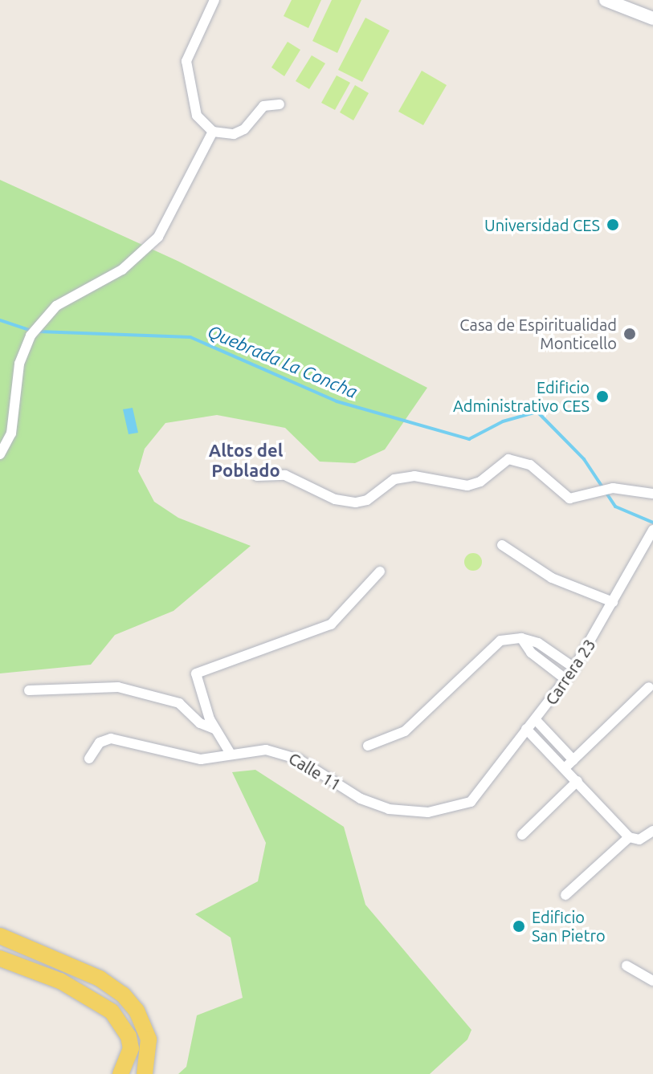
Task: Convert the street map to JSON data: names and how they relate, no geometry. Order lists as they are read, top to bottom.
{
  "streets": {
    "street": ["Carrera 23", "Calle 11"]
  },
  "crossings": [
    ["Carrera 23", "Calle 11"]
  ],
  "districts": ["Altos del Poblado"],
  "water": ["Quebrada La Concha"],
  "places": [
    "Universidad CES",
    "Casa de Espiritualidad Monticello",
    "Edificio Administrativo CES",
    "Edificio San Pietro"
  ]
}
